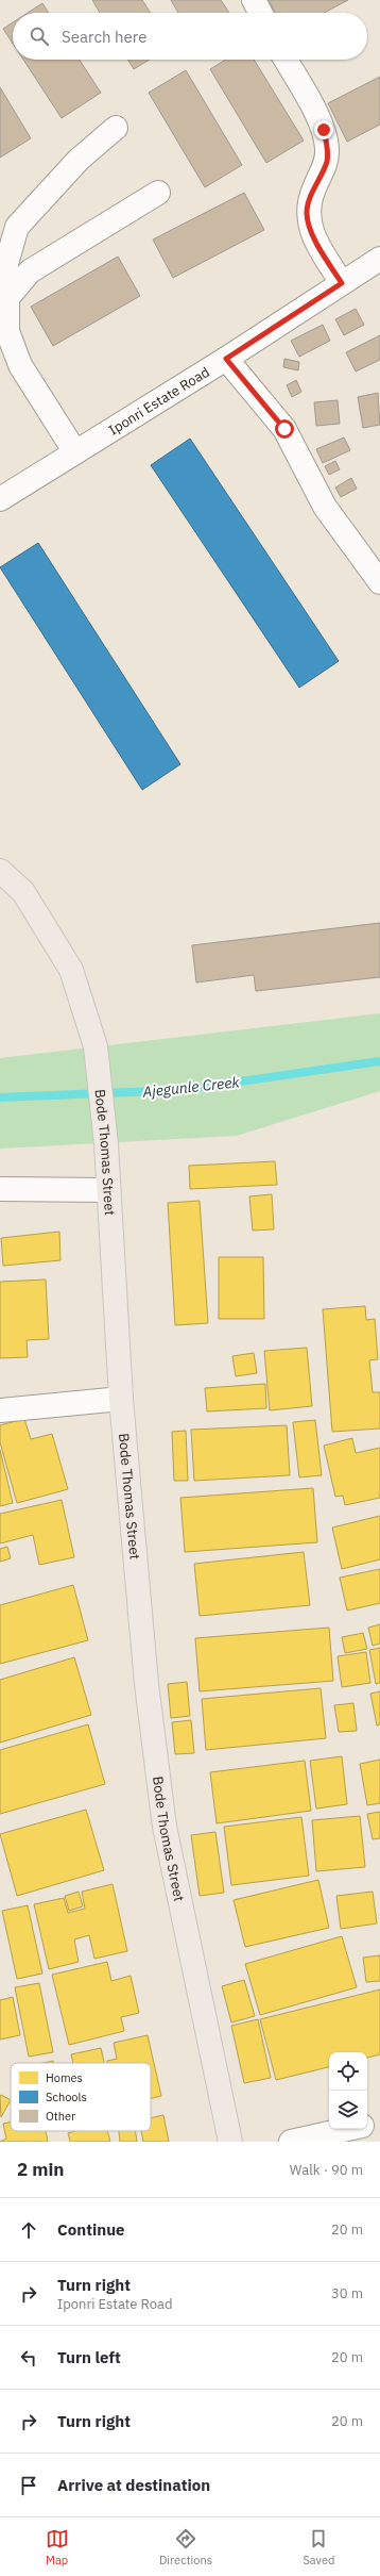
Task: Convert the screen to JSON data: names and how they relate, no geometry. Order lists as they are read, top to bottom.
{
  "streets": {
    "main road": ["Bode Thomas Street"],
    "street": ["Iponri Estate Road"]
  },
  "water": ["Ajegunle Creek"],
  "legend": ["Homes", "Schools", "Other"],
  "page": {
    "search": "Search here",
    "heading": ["2 min", "Walk · 90 m"],
    "list": [
      ["Continue", "20 m"],
      ["Turn right", "Iponri Estate Road", "30 m"],
      ["Turn left", "20 m"],
      ["Turn right", "20 m"],
      "Arrive at destination"
    ],
    "nav": ["Map", "Directions", "Saved"]
  }
}
